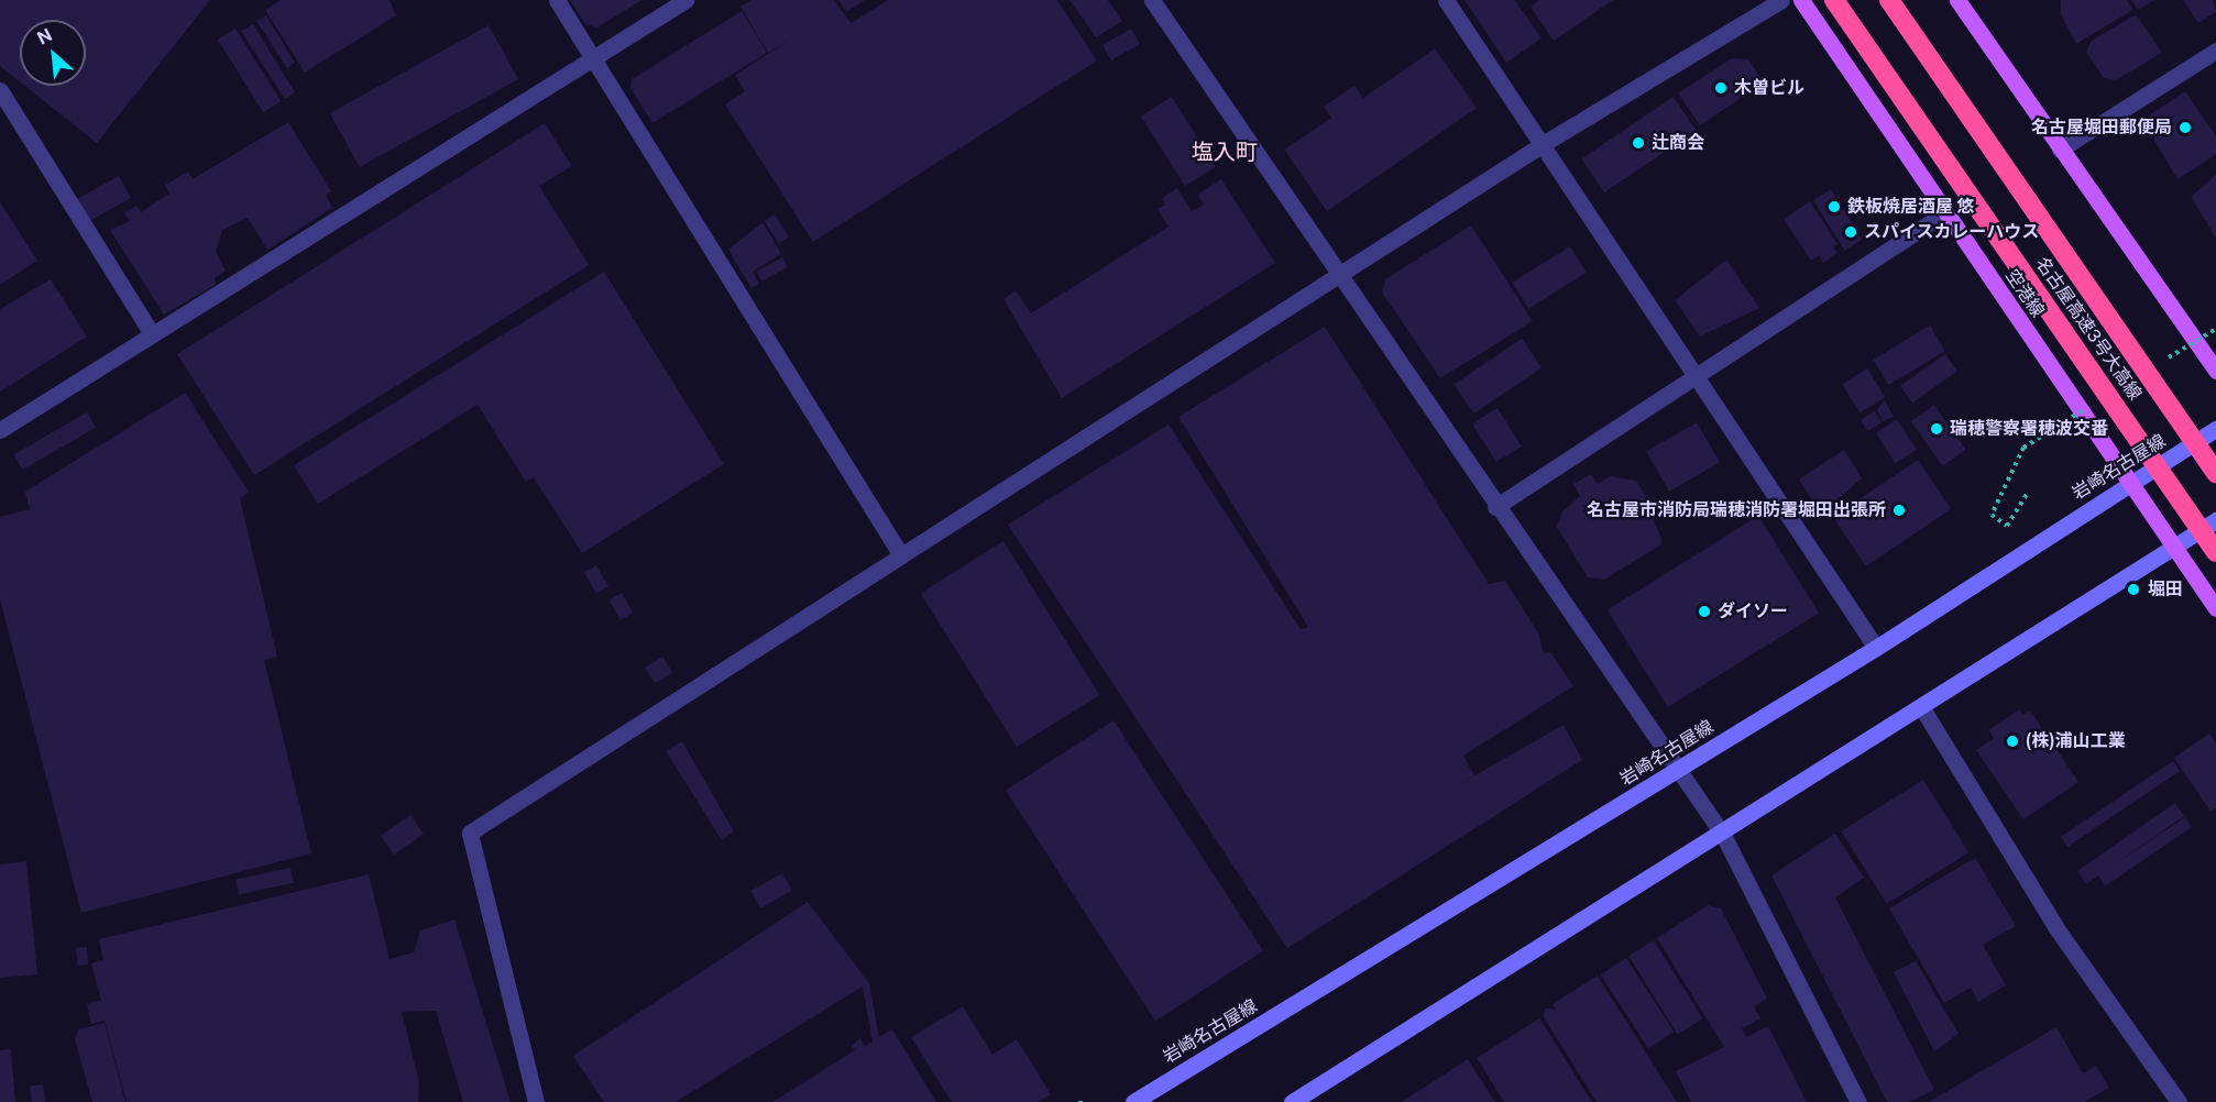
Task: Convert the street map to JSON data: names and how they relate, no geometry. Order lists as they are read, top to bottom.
{
  "streets": {
    "highway": ["名古屋高速3号大高線"],
    "main road": ["空港線", "岩崎名古屋線"]
  },
  "crossings": [
    ["空港線", "岩崎名古屋線"]
  ],
  "districts": ["塩入町"],
  "places": [
    "木曽ビル",
    "名古屋堀田郵便局",
    "辻商会",
    "鉄板焼居酒屋 悠",
    "スパイスカレーハウス",
    "瑞穂警察署穂波交番",
    "名古屋市消防局瑞穂消防署堀田出張所",
    "堀田",
    "ダイソー",
    "(株)浦山工業"
  ],
  "north": "top left"
}
